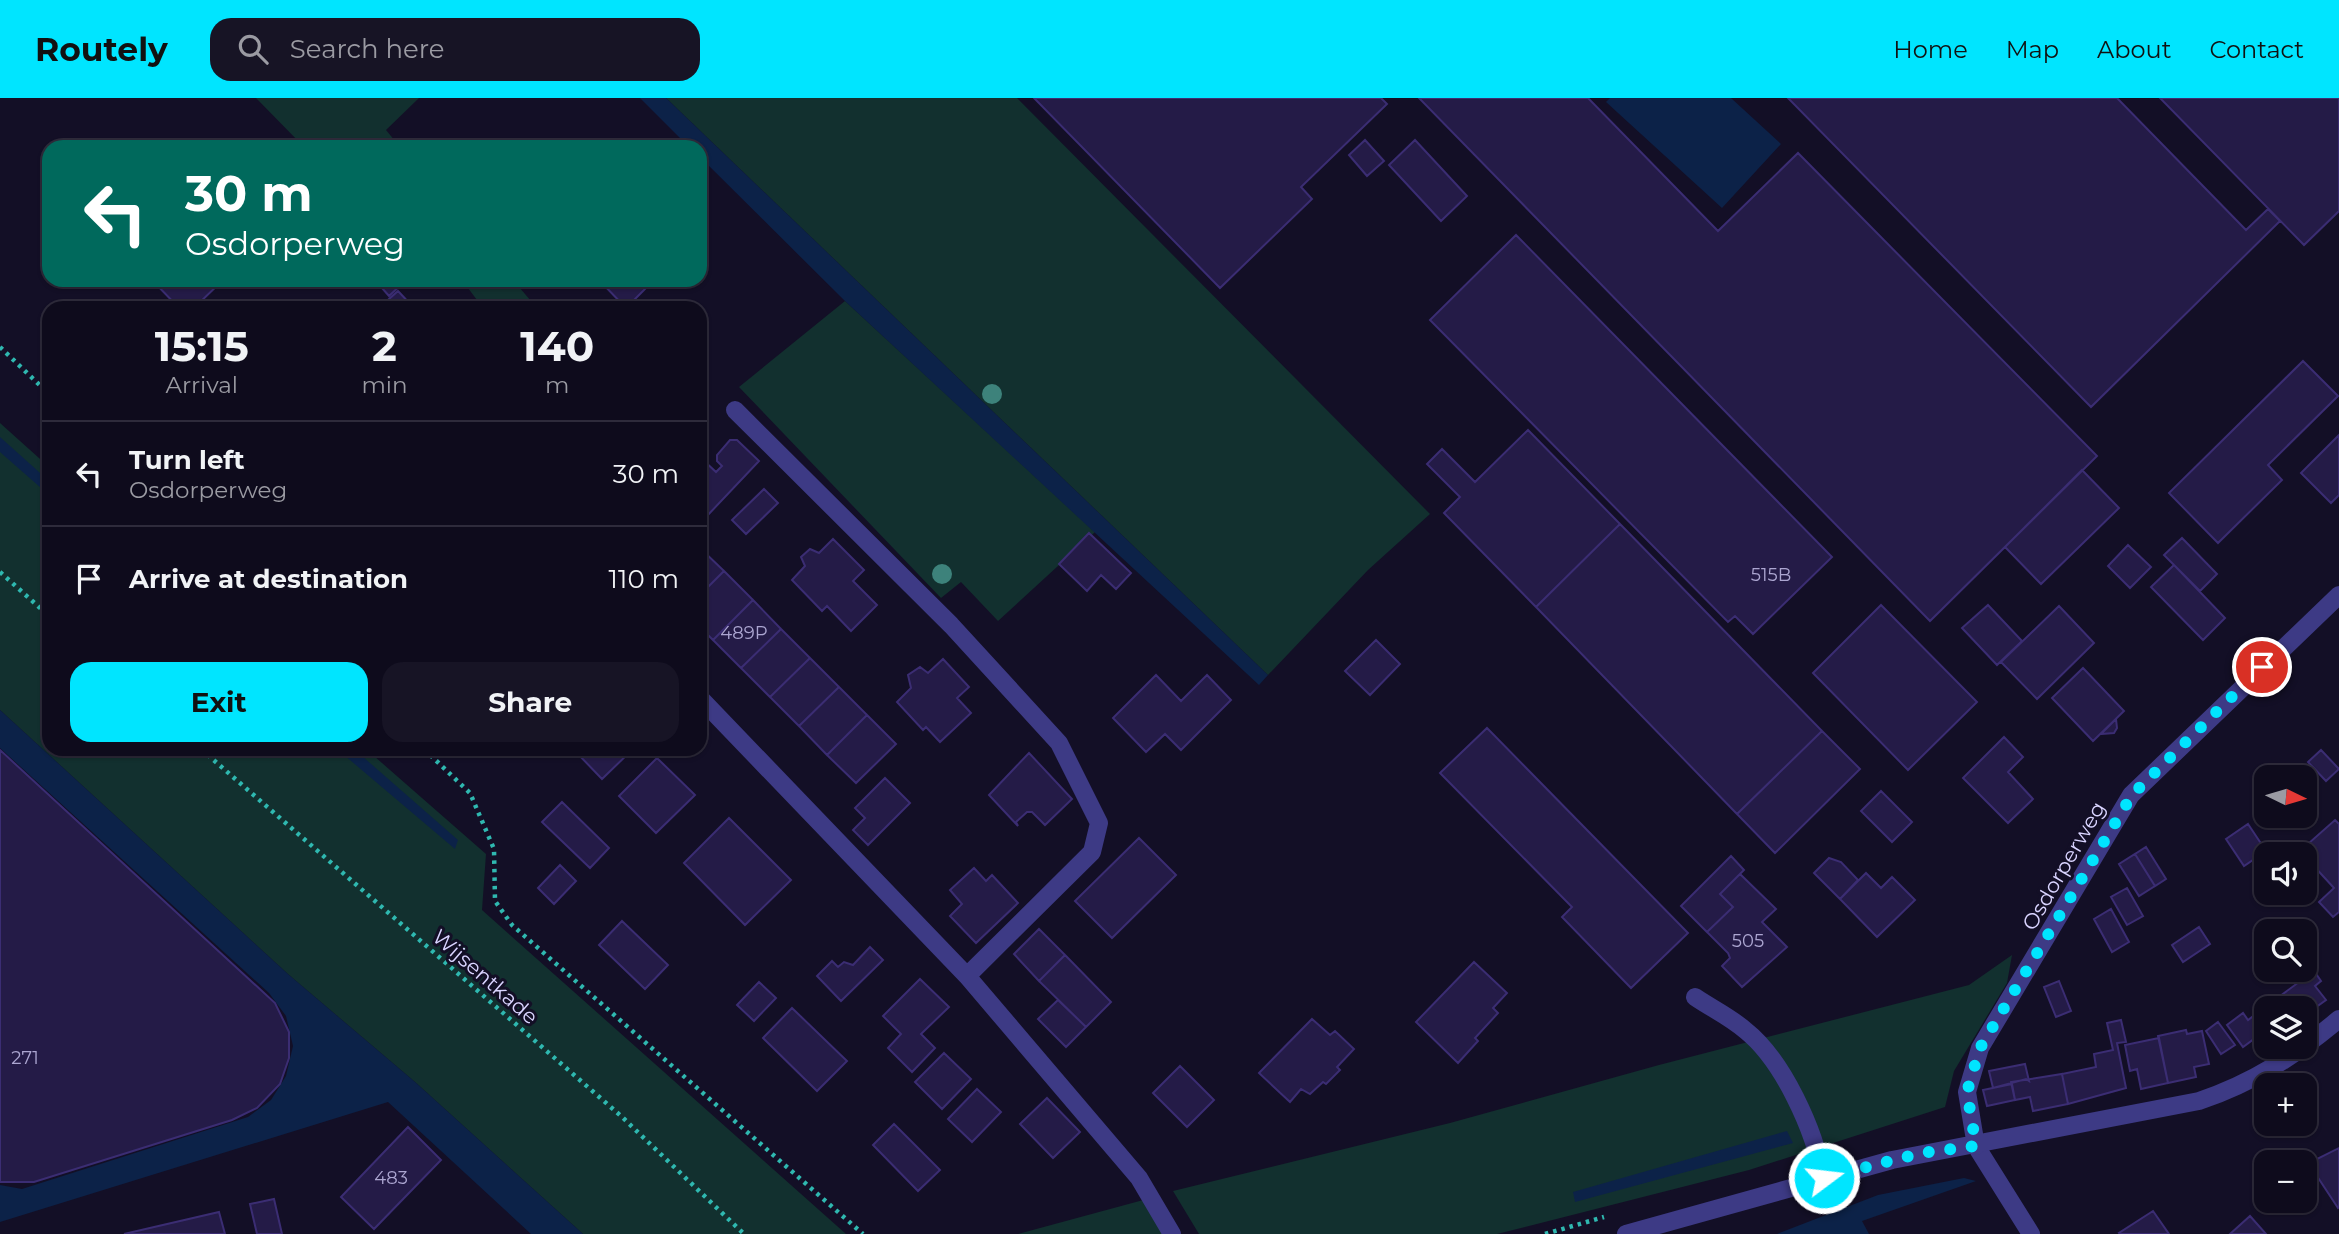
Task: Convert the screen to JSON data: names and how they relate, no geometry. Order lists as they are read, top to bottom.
{
  "streets": {
    "street": ["Osdorperweg"],
    "path": ["Wijsentkade"]
  },
  "house_numbers": [
    "515B",
    "489P",
    "505",
    "271",
    "483"
  ],
  "north": "right",
  "page": {
    "header": "Routely",
    "search": "Search here",
    "nav": [
      "Home",
      "Map",
      "About",
      "Contact"
    ],
    "turn": ["30 m", "Osdorperweg"],
    "eta": [
      "15:15",
      "Arrival",
      "2",
      "min",
      "140",
      "m"
    ],
    "list": [
      {
        "name": "Turn left",
        "note": "Osdorperweg",
        "value": "30 m"
      },
      {
        "name": "Arrive at destination",
        "value": "110 m"
      }
    ],
    "buttons": ["Exit", "Share"],
    "map_buttons": ["+", "−"]
  }
}
